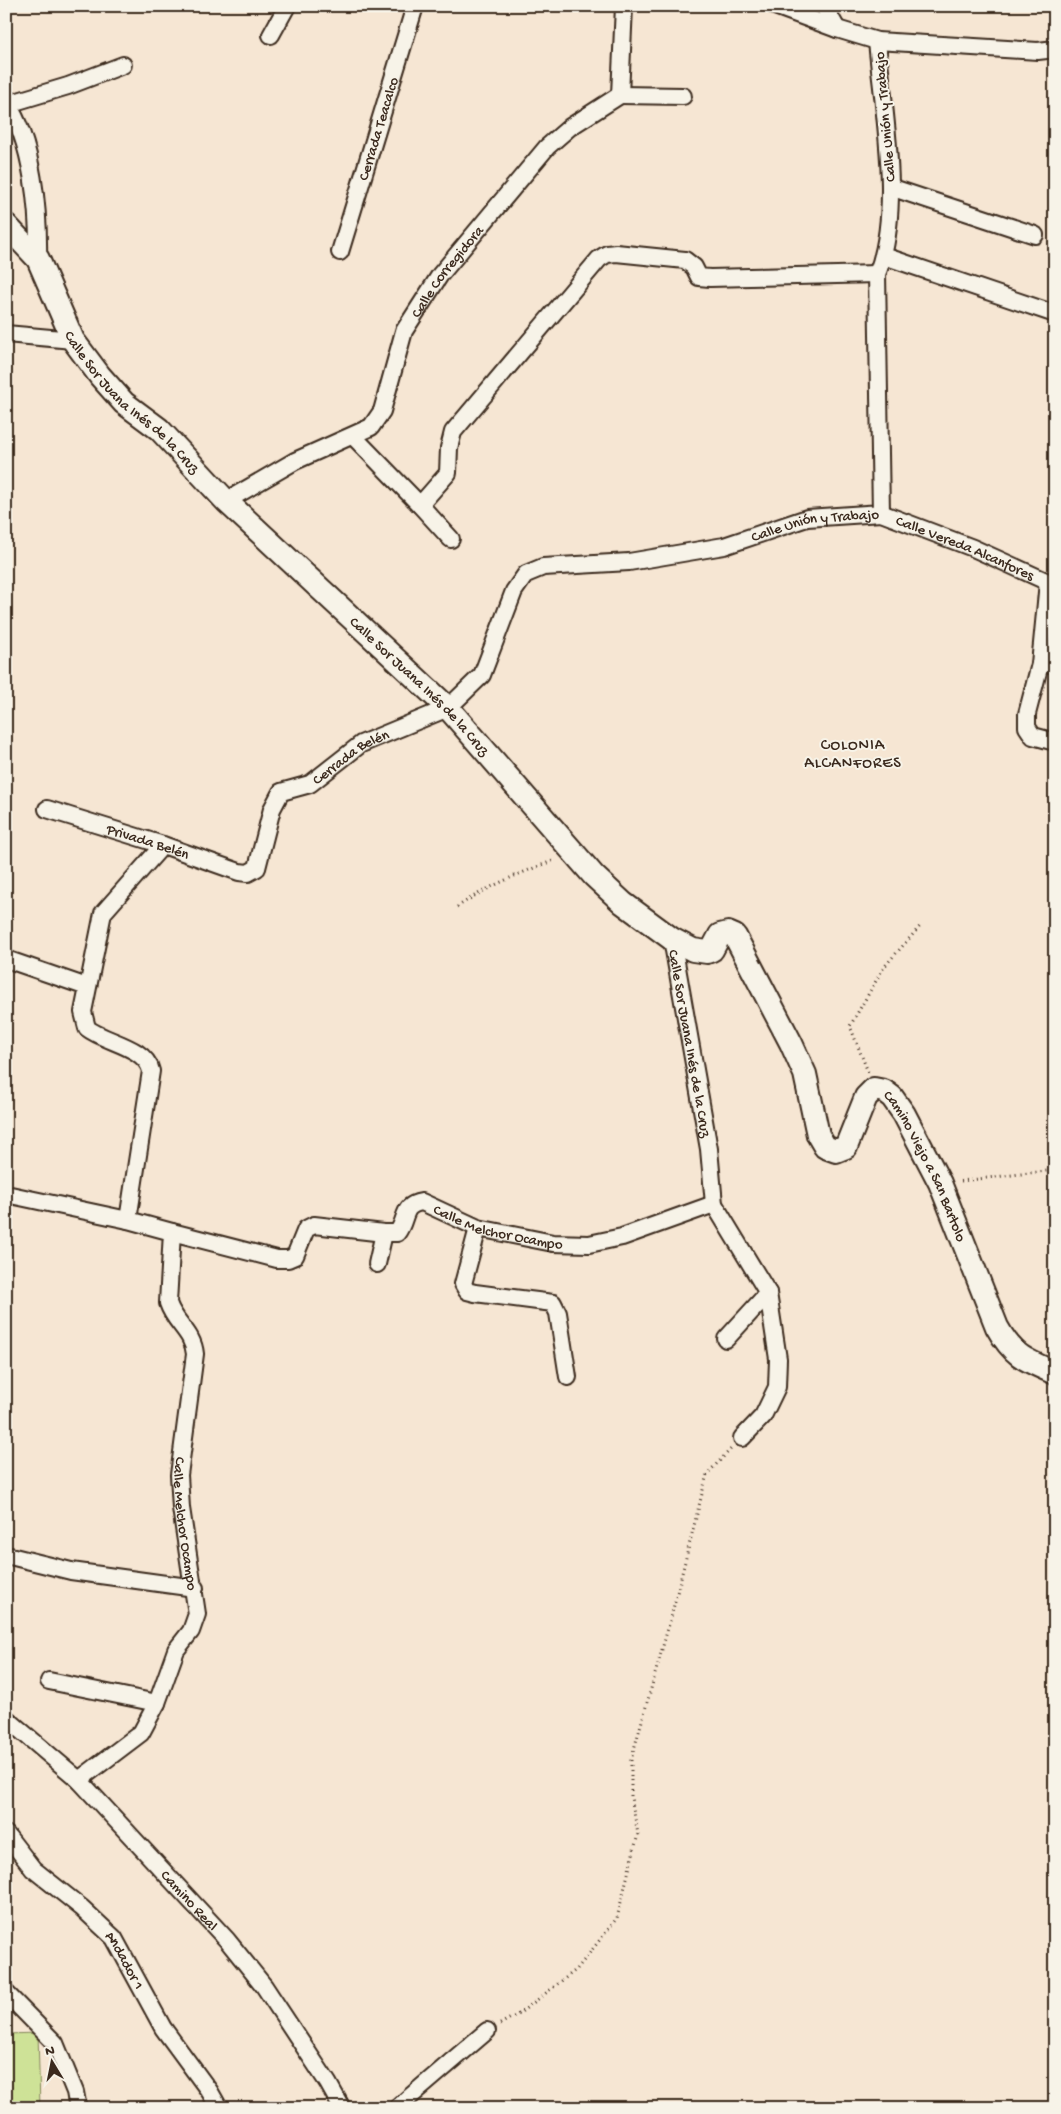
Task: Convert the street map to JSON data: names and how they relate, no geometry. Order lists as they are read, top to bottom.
{
  "streets": {
    "street": [
      "Calle Unión y Trabajo",
      "Cerrada Teacalco",
      "Calle Corregidora",
      "Calle Sor Juana Inés de la Cruz",
      "Calle Vereda Alcanfores",
      "Cerrada Belén",
      "Privada Belén",
      "Camino Viejo a San Bartolo",
      "Calle Melchor Ocampo",
      "Camino Real",
      "Andador 1"
    ]
  },
  "crossings": [
    ["Calle Unión y Trabajo", "Calle Sor Juana Inés de la Cruz"],
    ["Calle Unión y Trabajo", "Calle Vereda Alcanfores"],
    ["Calle Unión y Trabajo", "Cerrada Belén"],
    ["Calle Corregidora", "Calle Sor Juana Inés de la Cruz"],
    ["Calle Sor Juana Inés de la Cruz", "Cerrada Belén"],
    ["Calle Sor Juana Inés de la Cruz", "Camino Viejo a San Bartolo"],
    ["Calle Sor Juana Inés de la Cruz", "Calle Melchor Ocampo"],
    ["Cerrada Belén", "Privada Belén"],
    ["Calle Melchor Ocampo", "Camino Real"]
  ],
  "districts": ["COLONIA ALCANFORES"],
  "north": "top"
}
